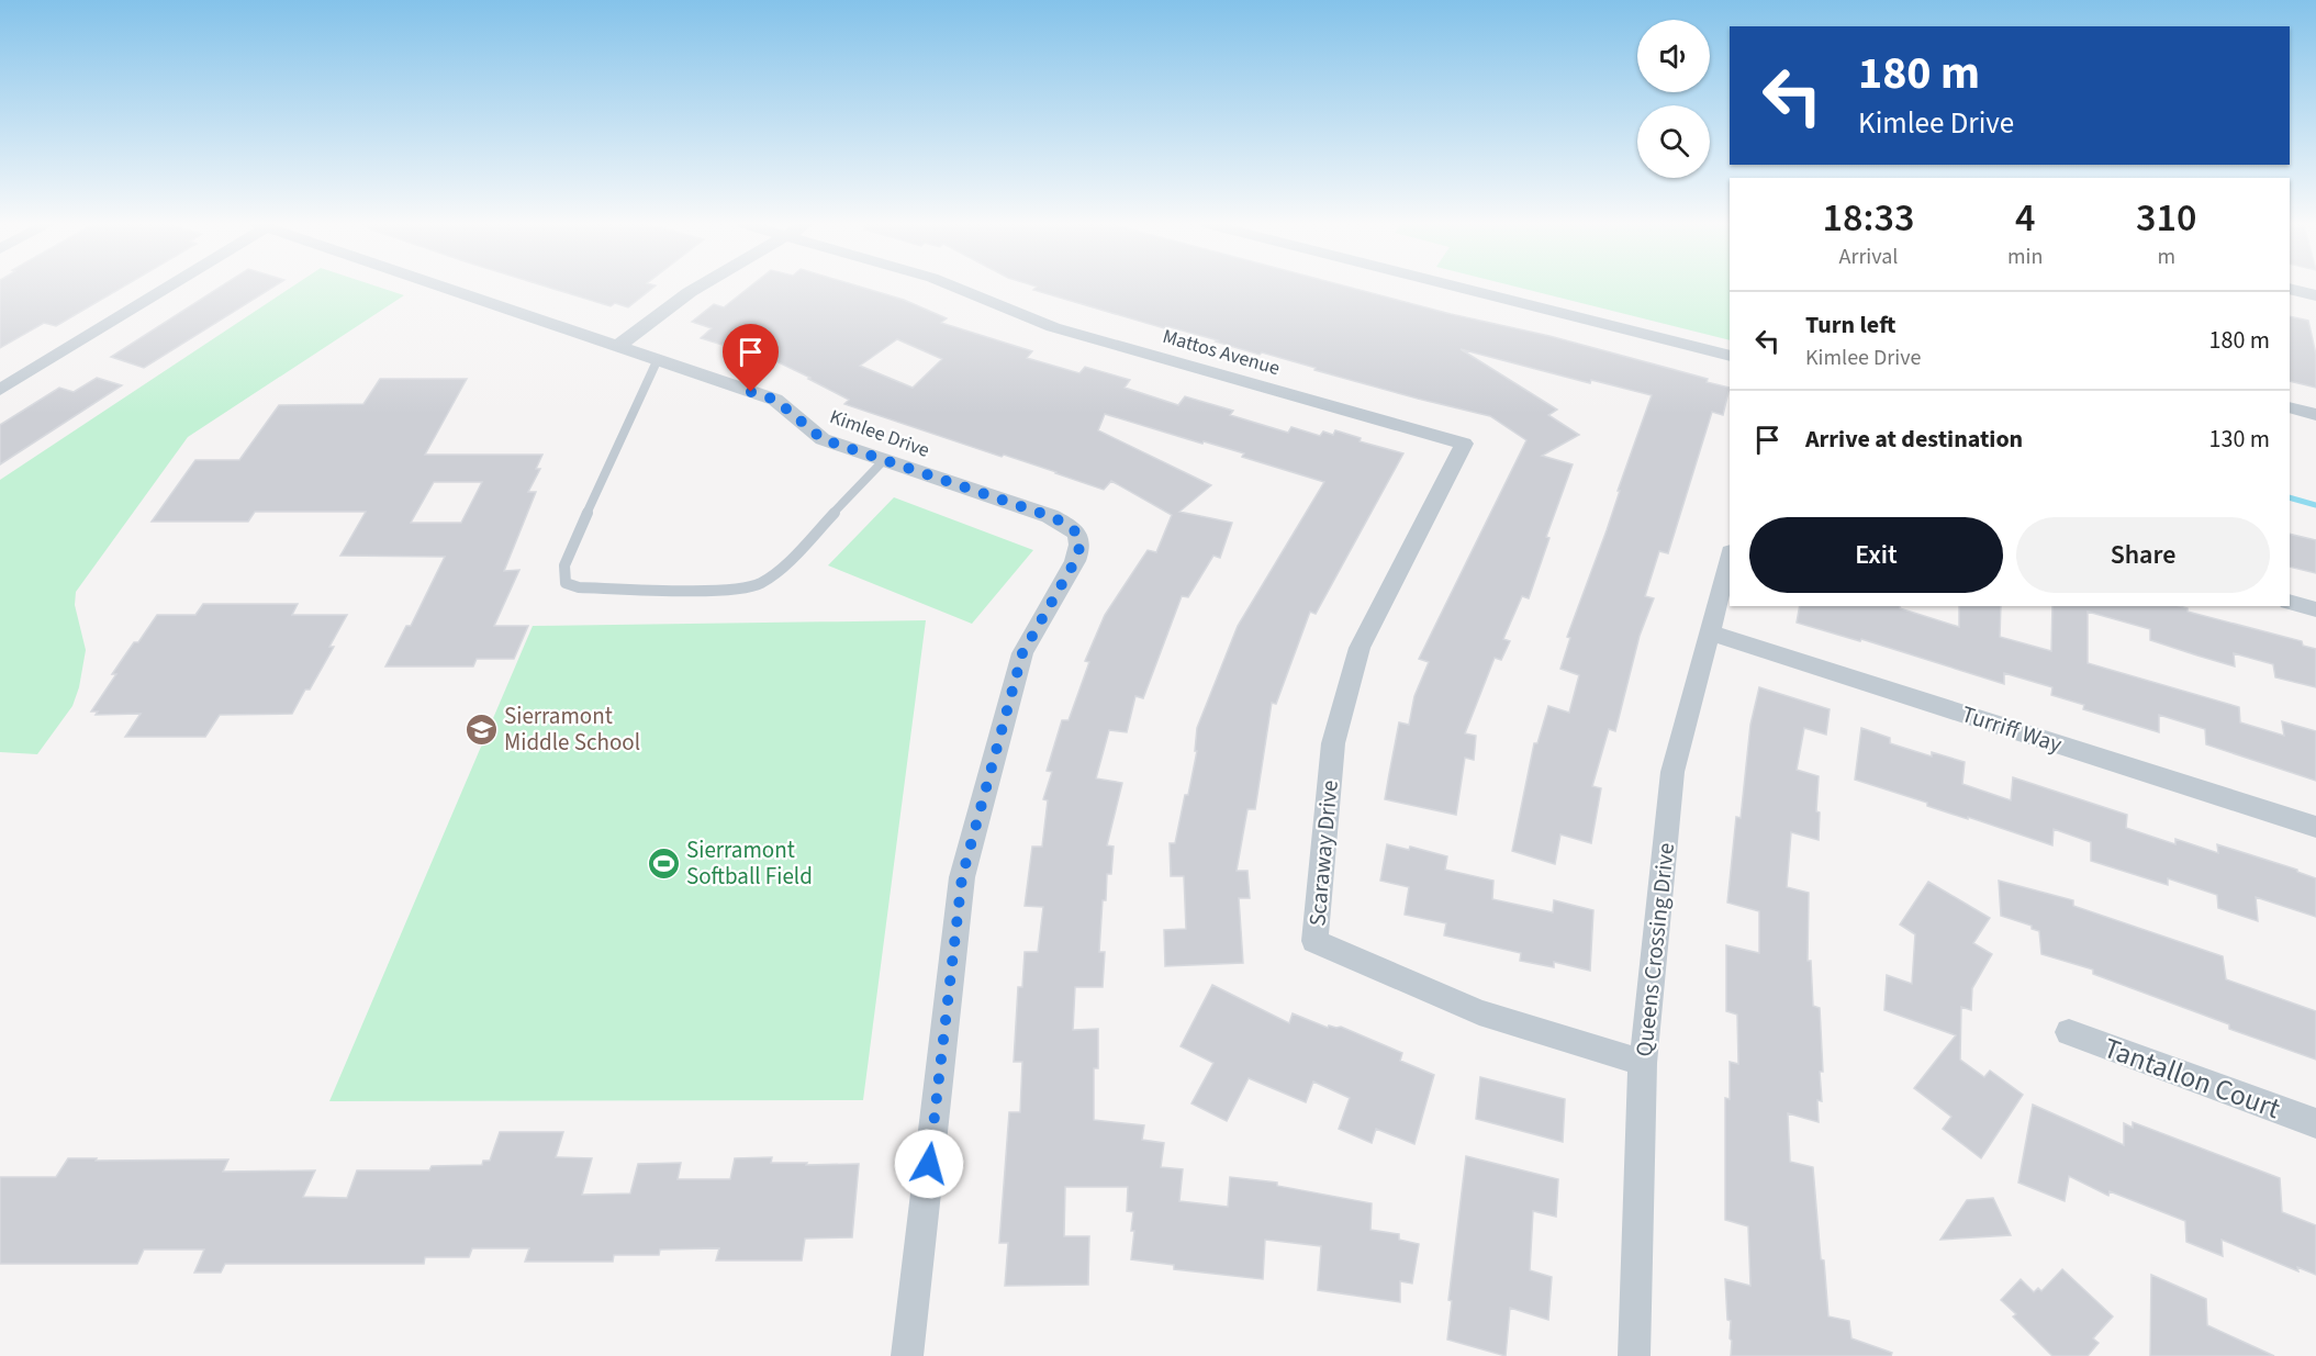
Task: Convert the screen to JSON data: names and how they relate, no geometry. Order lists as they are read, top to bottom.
{
  "streets": {
    "street": [
      "Mattos Avenue",
      "Kimlee Drive",
      "Turriff Way",
      "Scaraway Drive",
      "Queens Crossing Drive",
      "Tantallon Court"
    ]
  },
  "crossings": [
    ["Mattos Avenue", "Scaraway Drive"],
    ["Turriff Way", "Queens Crossing Drive"],
    ["Scaraway Drive", "Queens Crossing Drive"]
  ],
  "places": {
    "school or university": ["Sierramont Middle School"],
    "sports": ["Sierramont Softball Field"]
  },
  "page": {
    "turn": ["180 m", "Kimlee Drive"],
    "eta": [
      "18:33",
      "Arrival",
      "4",
      "min",
      "310",
      "m"
    ],
    "list": [
      {
        "name": "Turn left",
        "note": "Kimlee Drive",
        "value": "180 m"
      },
      {
        "name": "Arrive at destination",
        "value": "130 m"
      }
    ],
    "buttons": ["Exit", "Share"]
  }
}
